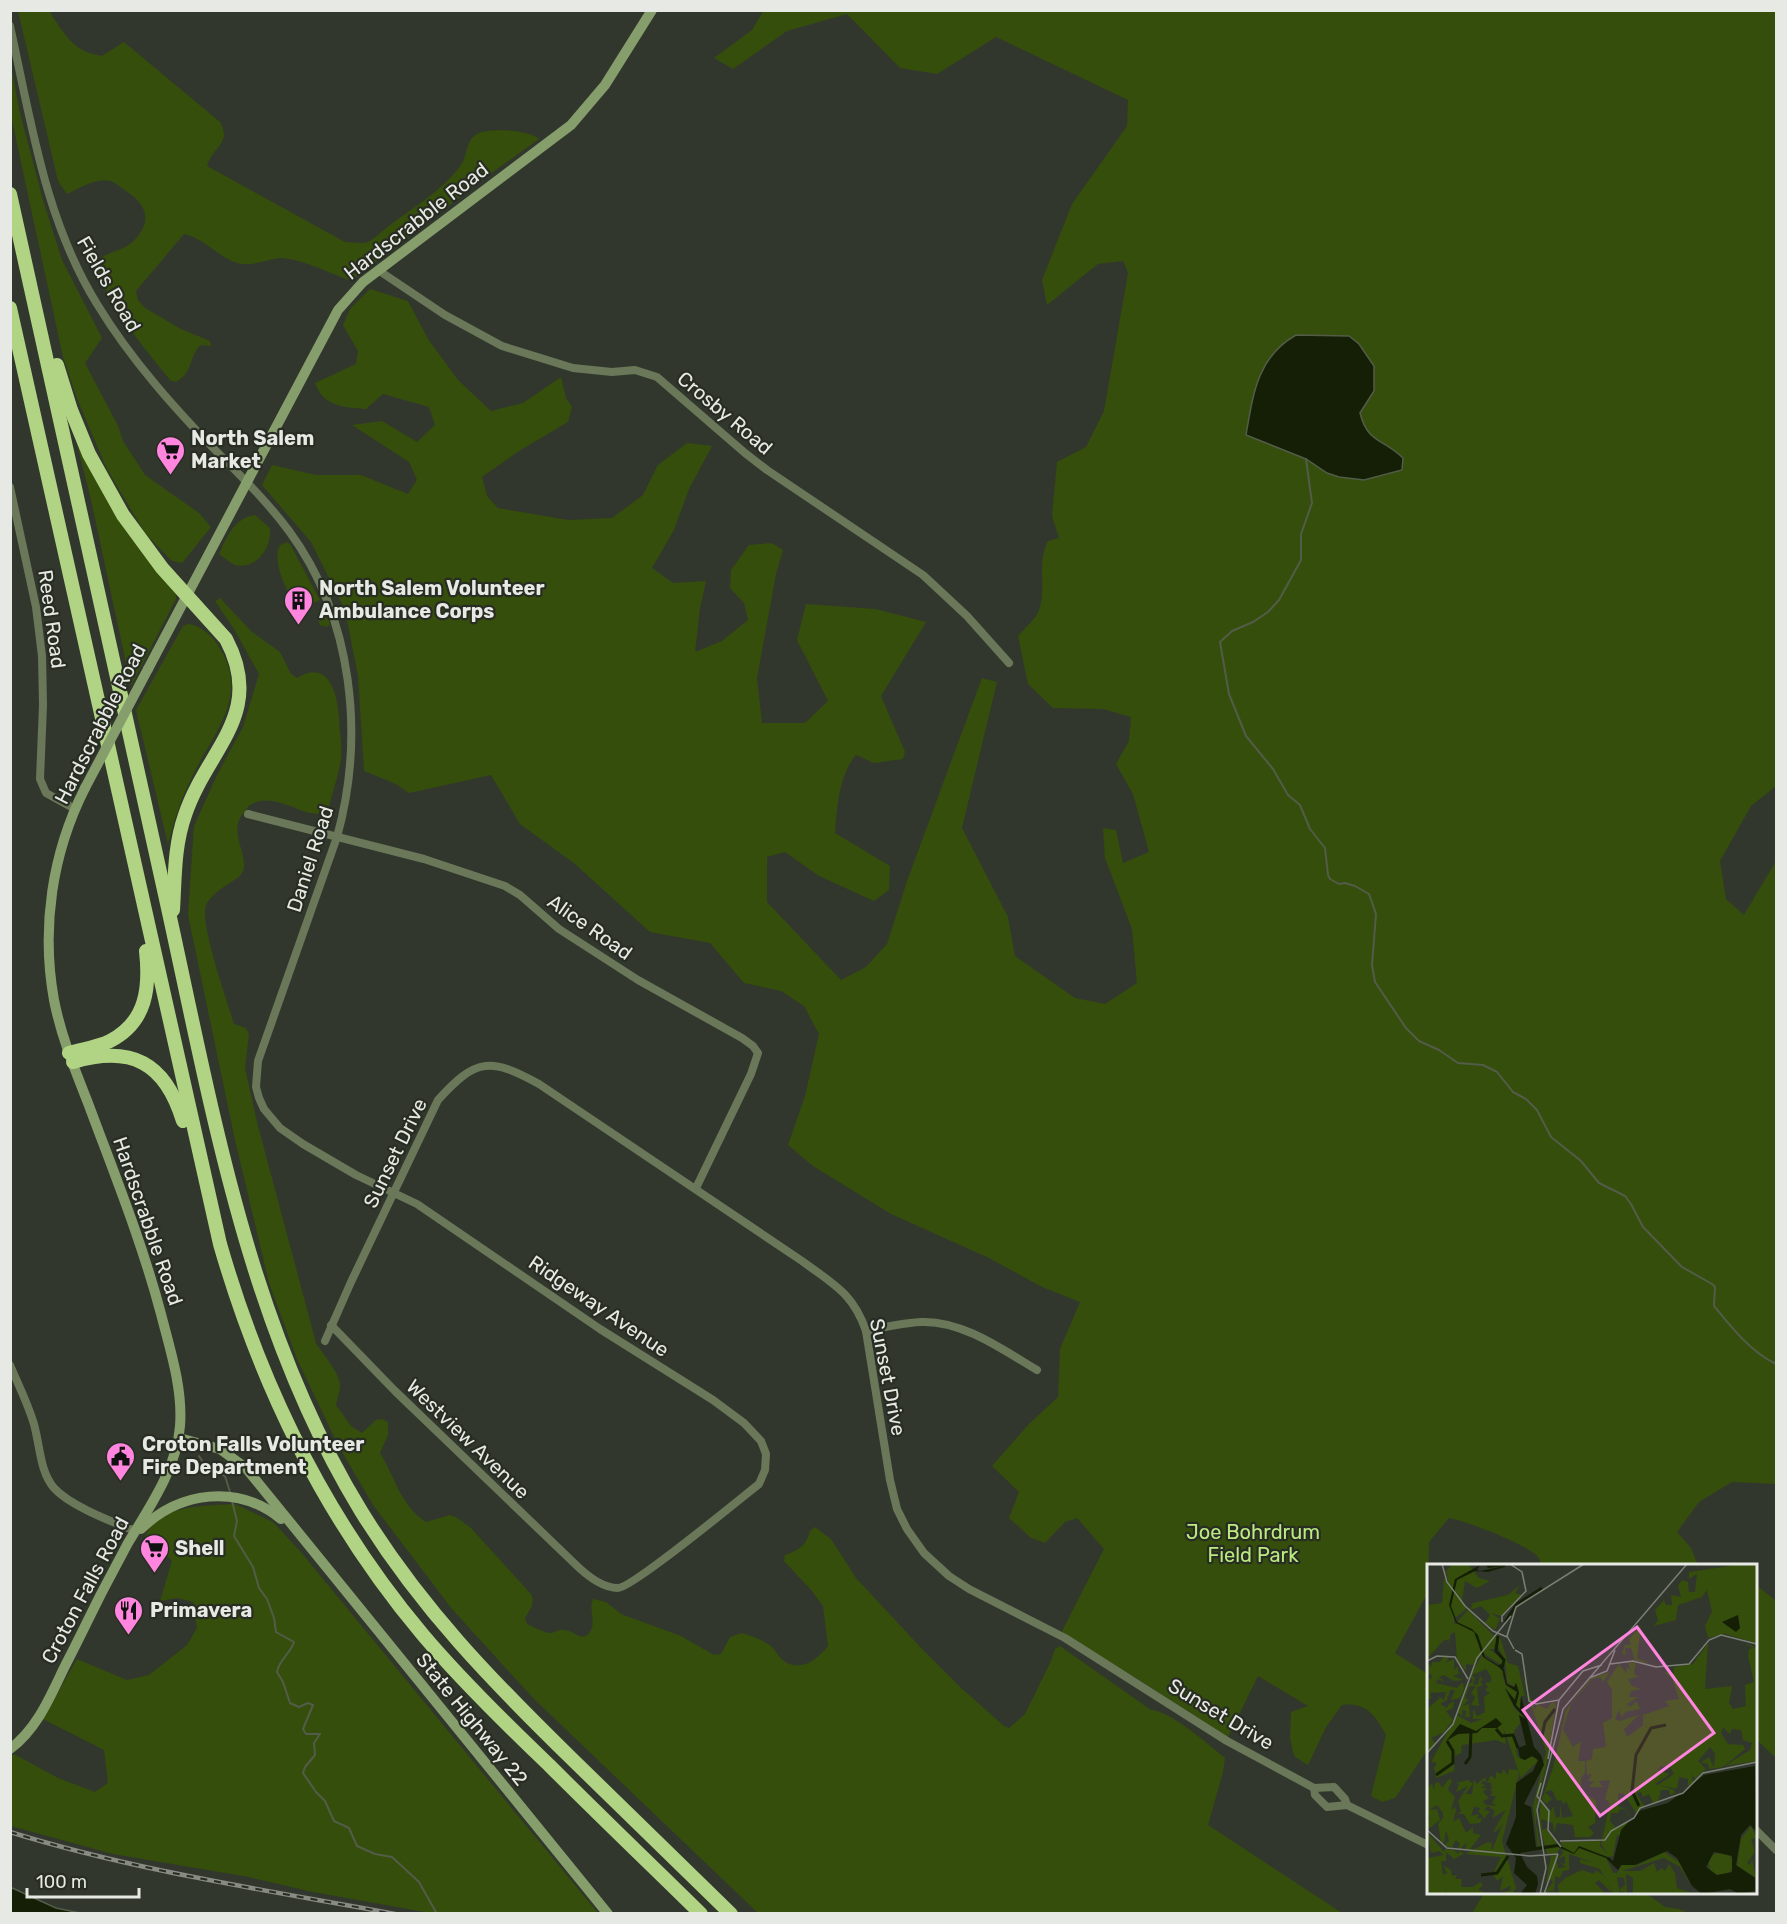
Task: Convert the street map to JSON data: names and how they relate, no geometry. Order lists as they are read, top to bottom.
{
  "streets": {
    "main road": ["Hardscrabble Road", "Croton Falls Road", "State Highway 22"],
    "street": [
      "Fields Road",
      "Crosby Road",
      "Reed Road",
      "Daniel Road",
      "Alice Road",
      "Sunset Drive",
      "Ridgeway Avenue",
      "Westview Avenue"
    ]
  },
  "crossings": [
    ["Hardscrabble Road", "Fields Road"],
    ["Hardscrabble Road", "Crosby Road"],
    ["Hardscrabble Road", "Reed Road"],
    ["Hardscrabble Road", "Daniel Road"],
    ["Hardscrabble Road", "Croton Falls Road"],
    ["Fields Road", "Daniel Road"],
    ["Daniel Road", "Alice Road"],
    ["Daniel Road", "Sunset Drive"],
    ["Daniel Road", "Ridgeway Avenue"],
    ["Alice Road", "Sunset Drive"],
    ["Sunset Drive", "Ridgeway Avenue"],
    ["Sunset Drive", "Westview Avenue"],
    ["Ridgeway Avenue", "Westview Avenue"]
  ],
  "parks": ["Joe Bohrdrum Field Park"],
  "places": {
    "supermarket": ["North Salem Market", "Shell"],
    "building": ["North Salem Volunteer Ambulance Corps"],
    "public building": ["Croton Falls Volunteer Fire Department"],
    "restaurant": ["Primavera"]
  },
  "scale_bar": "100 m"
}
